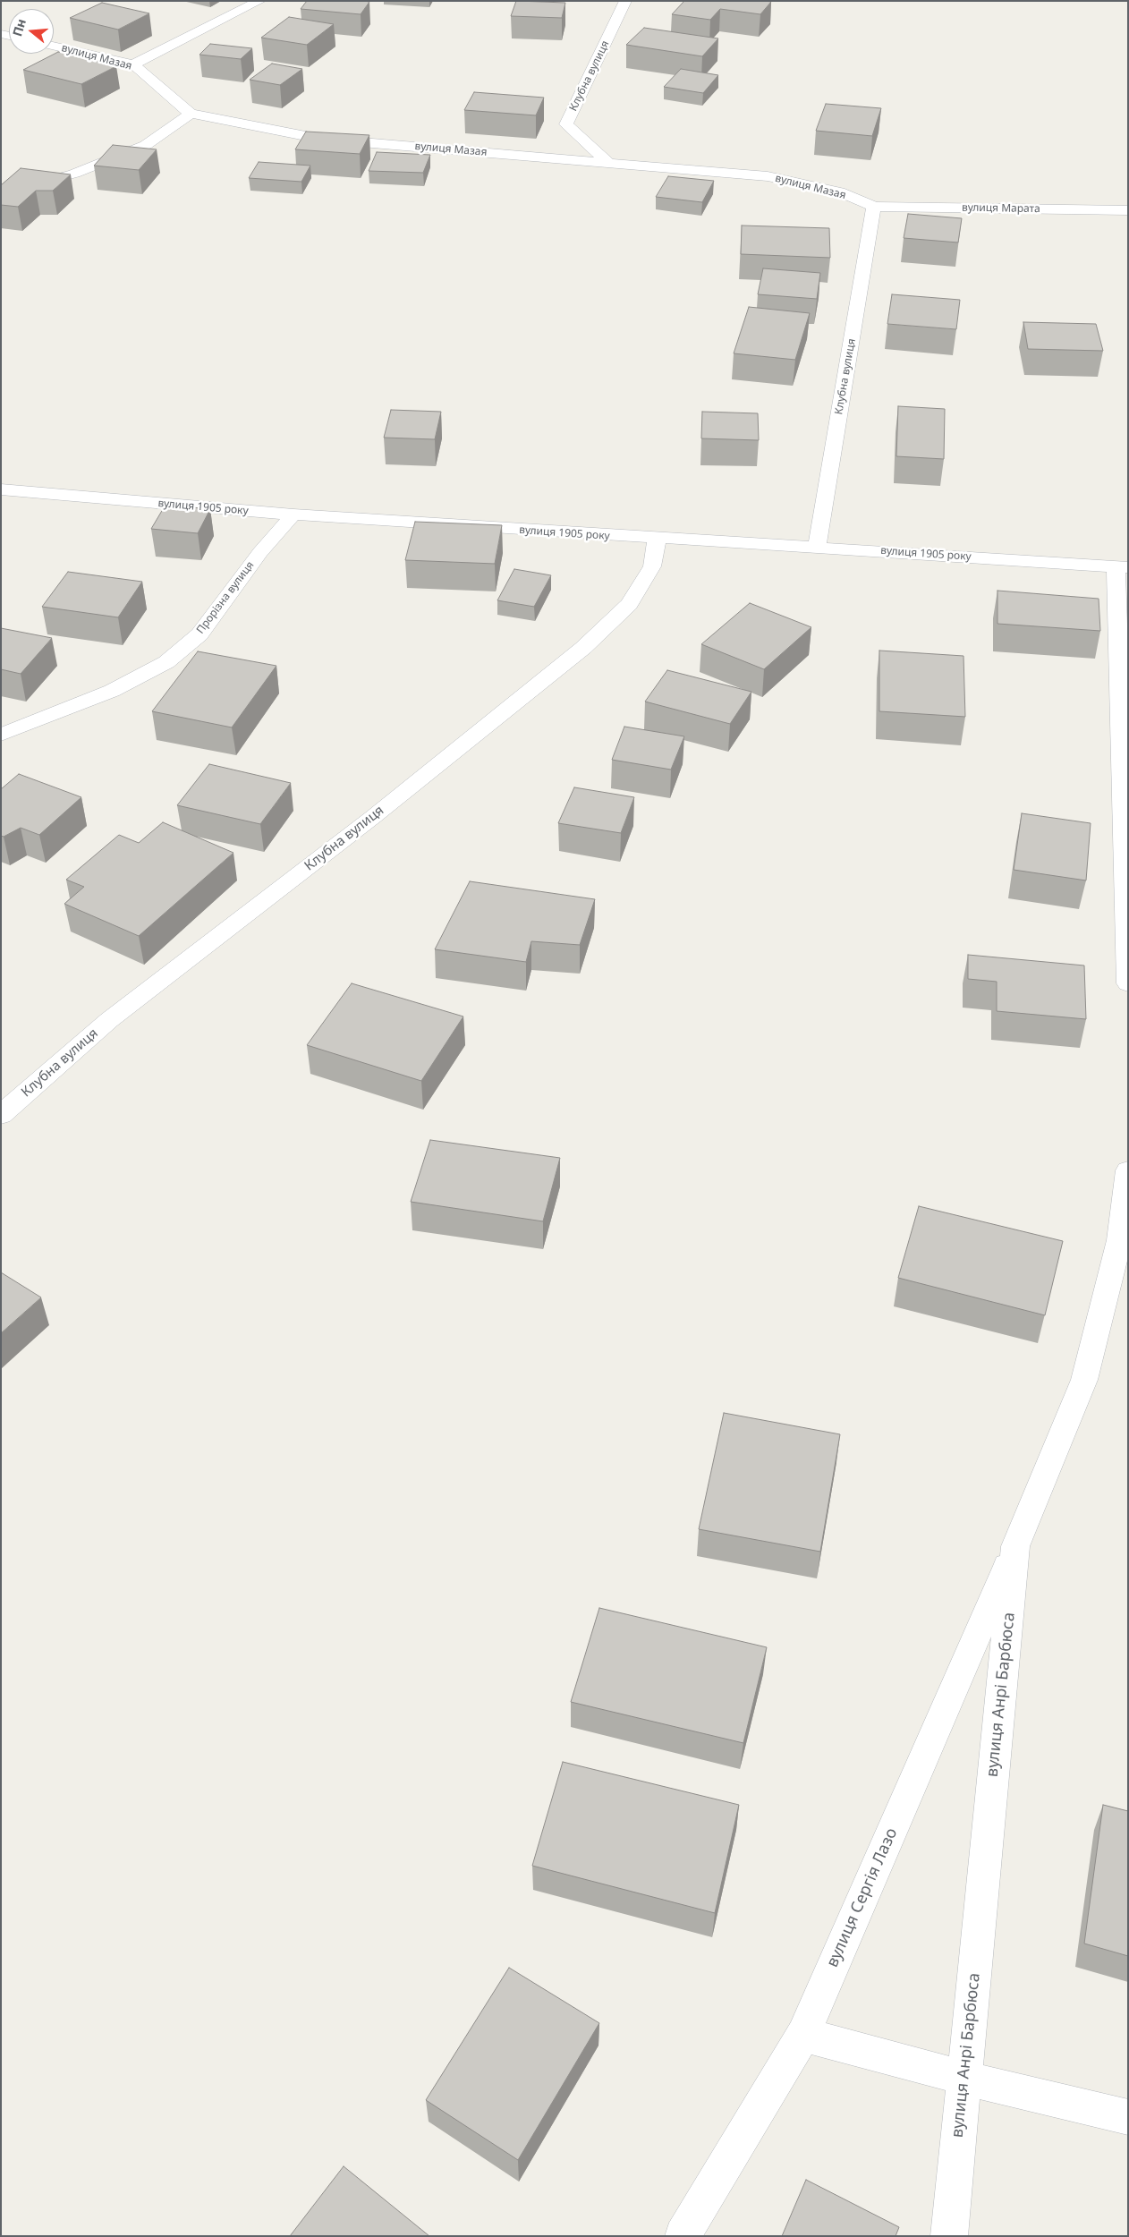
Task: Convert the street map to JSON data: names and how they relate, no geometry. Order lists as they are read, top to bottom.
{
  "streets": {
    "street": [
      "вулиця Мазая",
      "Клубна вулиця",
      "вулиця Марата",
      "вулиця 1905 року",
      "Прорізна вулиця",
      "вулиця Анрі Барбюса",
      "вулиця Сергія Лазо"
    ]
  },
  "crossings": [
    ["вулиця Мазая", "Клубна вулиця"],
    ["вулиця Мазая", "вулиця Марата"],
    ["Клубна вулиця", "вулиця Марата"],
    ["Клубна вулиця", "вулиця 1905 року"],
    ["вулиця 1905 року", "Прорізна вулиця"],
    ["вулиця Анрі Барбюса", "вулиця Сергія Лазо"]
  ],
  "north": "left"
}
